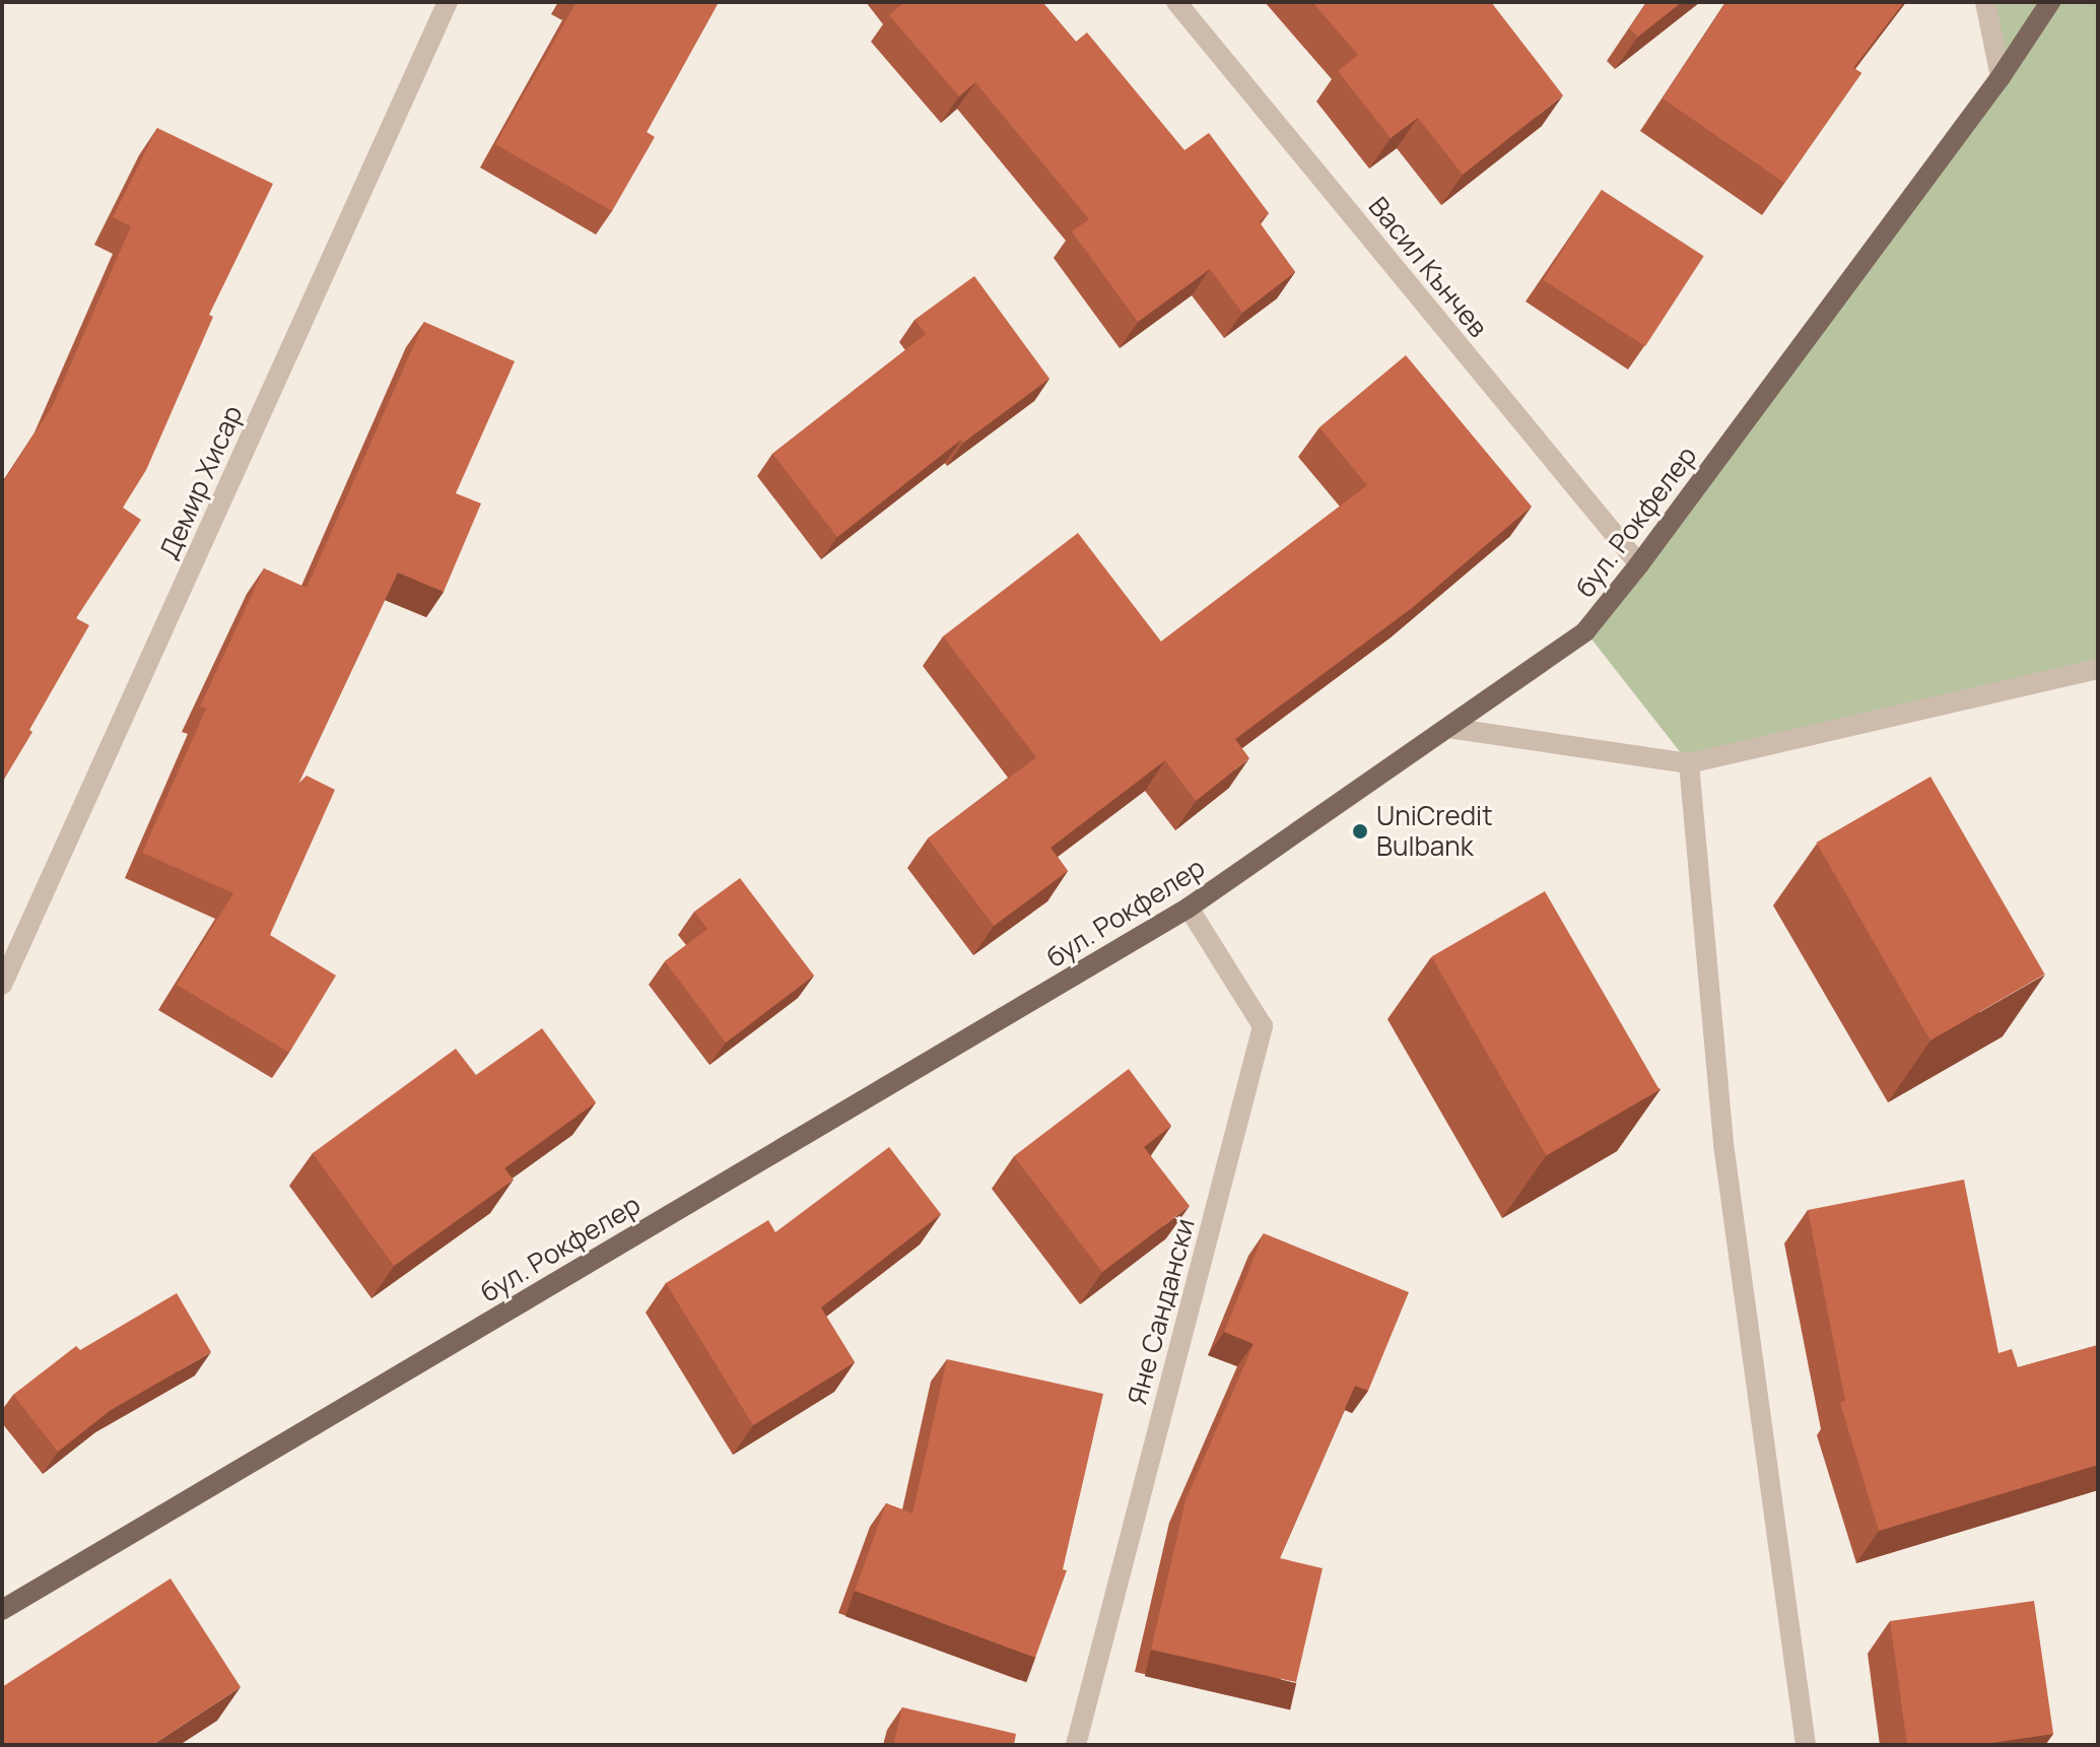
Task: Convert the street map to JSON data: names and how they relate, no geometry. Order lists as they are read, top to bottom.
{
  "streets": {
    "main road": ["бул. Рокфелер"],
    "street": ["Васил Кънчев", "Демир Хисар", "Яне Сандански"]
  },
  "crossings": [
    ["Васил Кънчев", "бул. Рокфелер"],
    ["бул. Рокфелер", "Яне Сандански"]
  ],
  "places": ["UniCredit Bulbank"]
}
